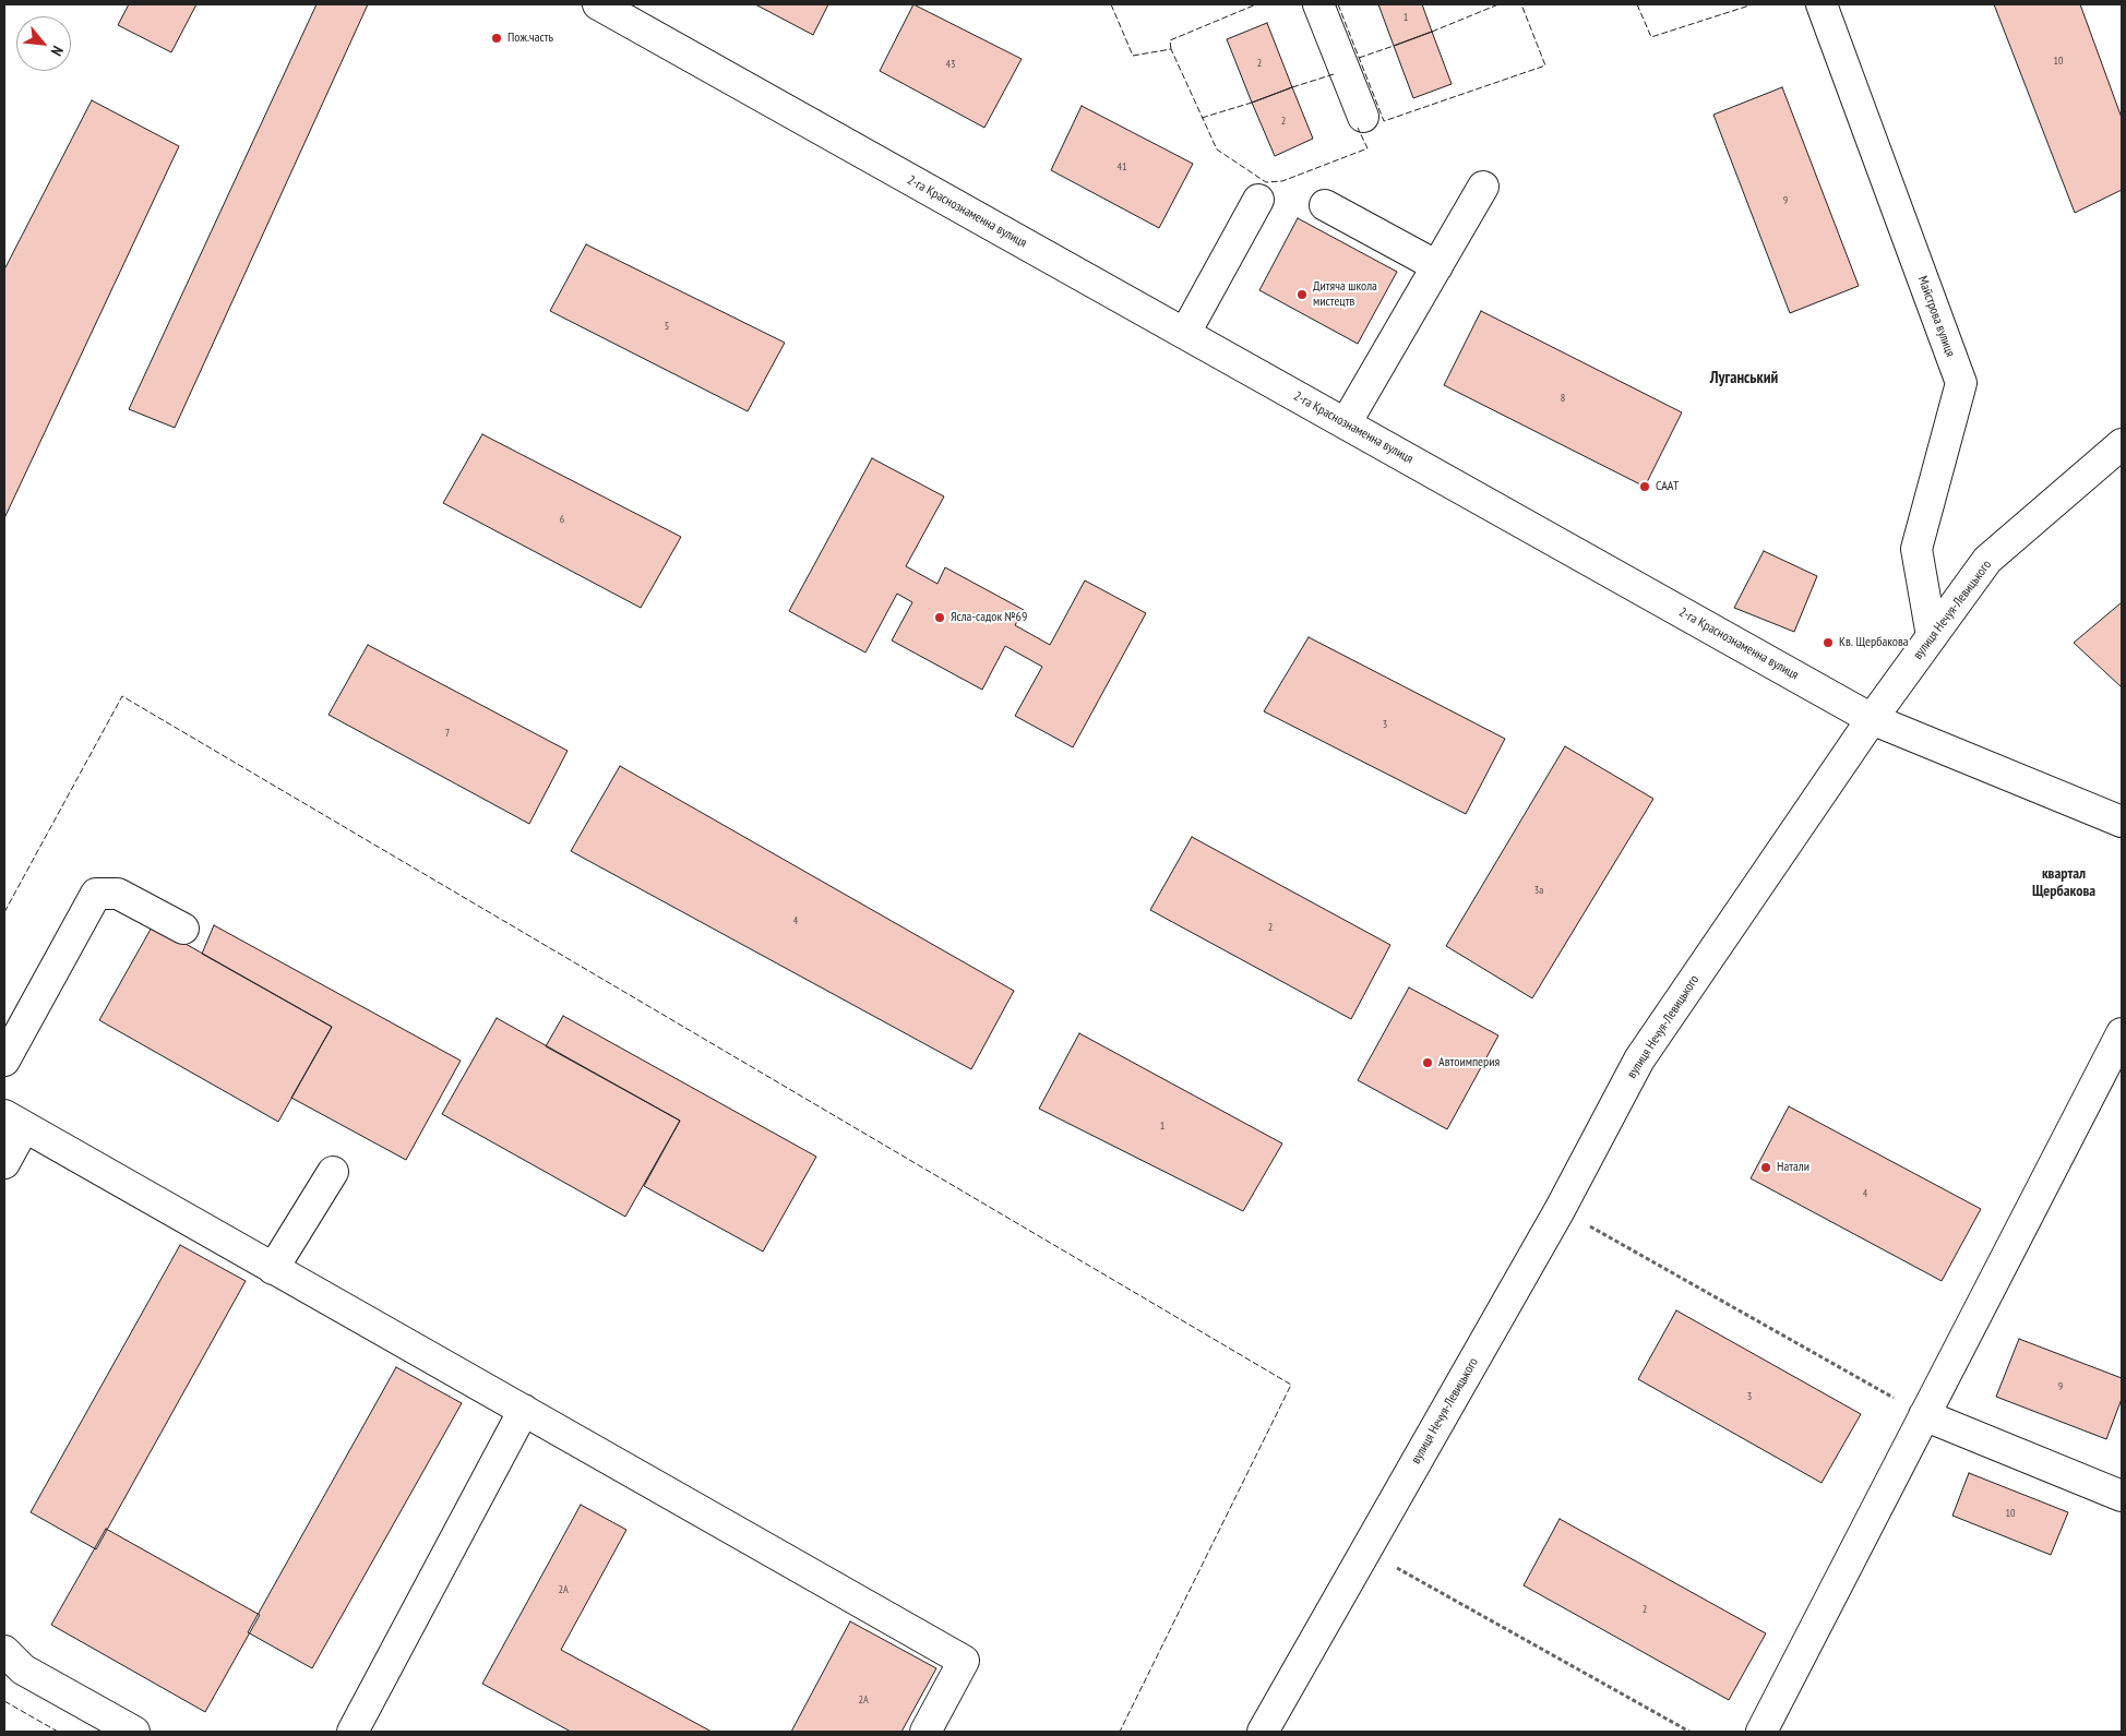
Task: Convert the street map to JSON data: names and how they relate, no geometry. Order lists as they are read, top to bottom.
{
  "streets": {
    "street": ["2-га Краснознаменна вулиця", "Майстрова вулиця", "вулиця Нечуя-Левицького"]
  },
  "crossings": [
    ["2-га Краснознаменна вулиця", "вулиця Нечуя-Левицького"],
    ["Майстрова вулиця", "вулиця Нечуя-Левицького"]
  ],
  "districts": ["Луганський", "квартал Щербакова"],
  "places": [
    "Пож.часть",
    "Дитяча школа мистецтв",
    "СААТ",
    "Ясла-садок №69",
    "Кв. Щербакова",
    "Автоимперия",
    "Натали"
  ],
  "house_numbers": [
    "1",
    "10",
    "2",
    "43",
    "2",
    "41",
    "9",
    "5",
    "8",
    "6",
    "3",
    "7",
    "3а",
    "4",
    "2",
    "1",
    "4",
    "9",
    "3",
    "10",
    "2А",
    "2",
    "2А"
  ],
  "north": "bottom right"
}
